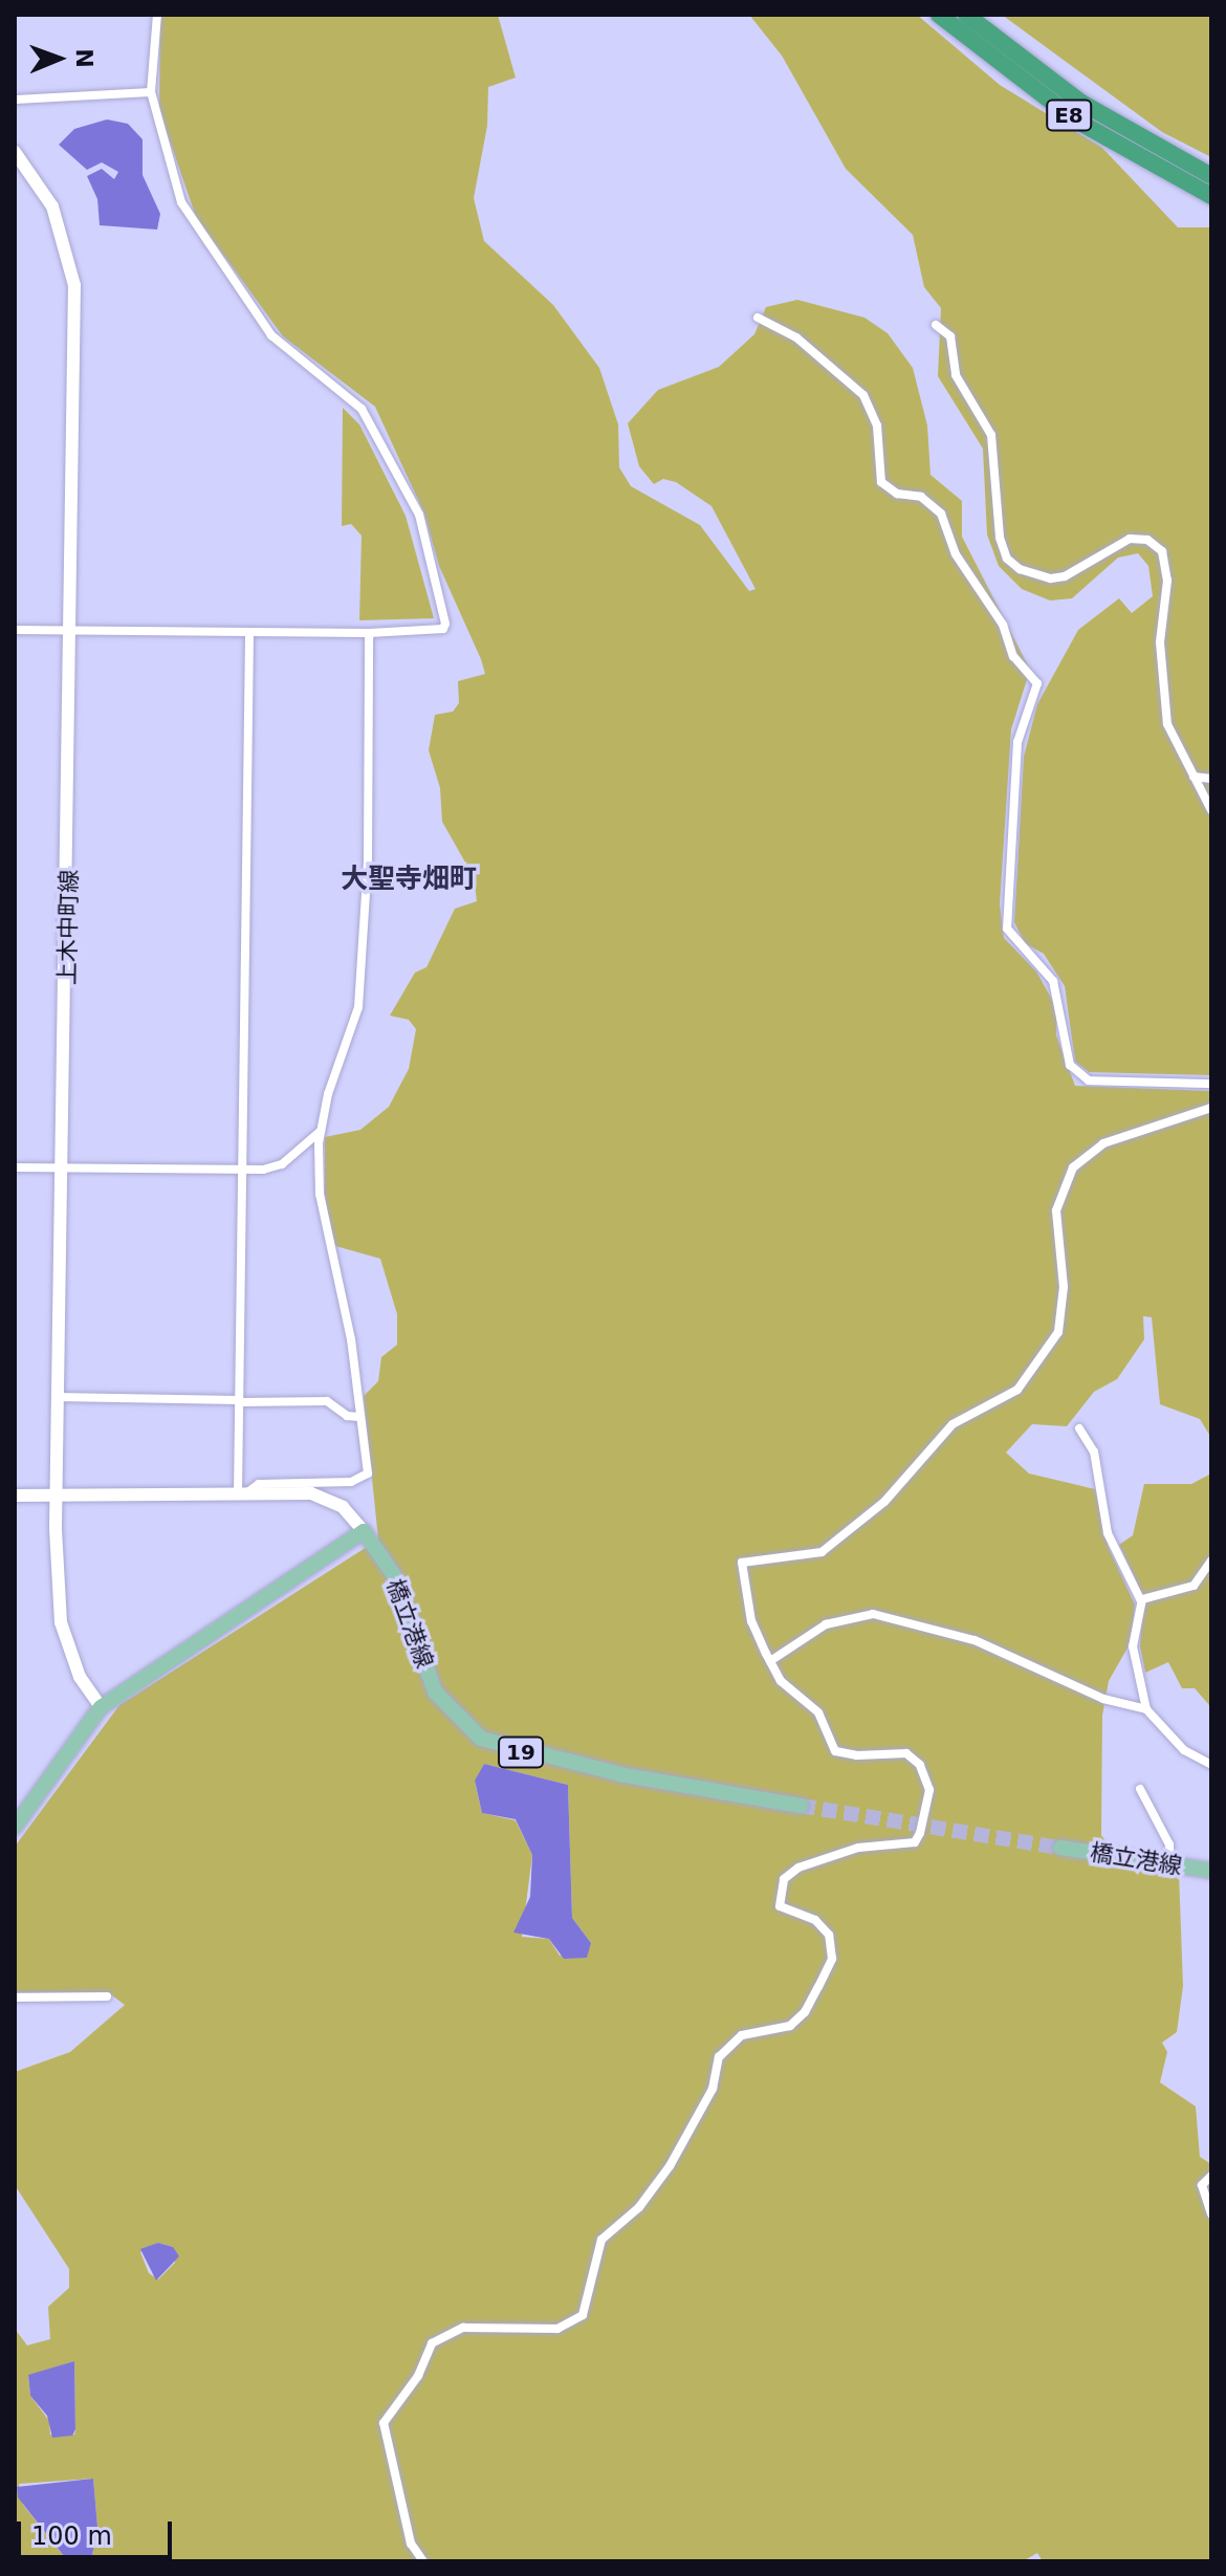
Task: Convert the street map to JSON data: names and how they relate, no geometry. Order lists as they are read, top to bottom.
{
  "streets": {
    "highway": ["E8"],
    "main road": ["上木中町線", "橋立港線", "19"]
  },
  "districts": ["大聖寺畑町"],
  "scale_bar": "100 m",
  "north": "right"
}
